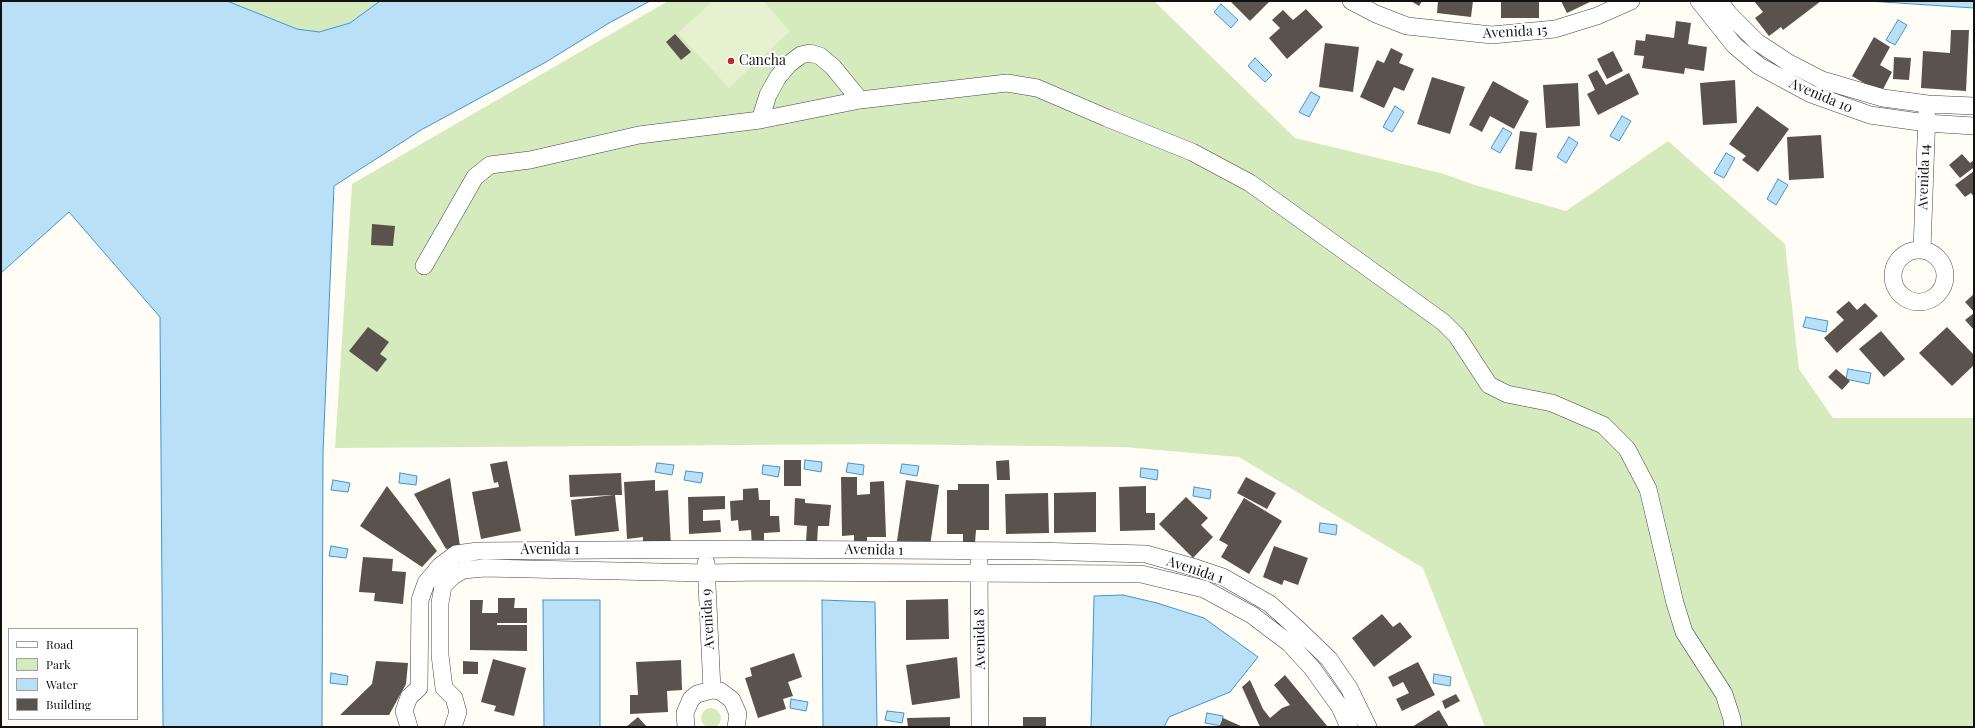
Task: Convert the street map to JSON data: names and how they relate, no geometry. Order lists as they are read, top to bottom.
{
  "streets": {
    "street": [
      "Avenida 15",
      "Avenida 10",
      "Avenida 14",
      "Avenida 1",
      "Avenida 9",
      "Avenida 8"
    ]
  },
  "crossings": [
    ["Avenida 10", "Avenida 14"],
    ["Avenida 1", "Avenida 9"],
    ["Avenida 1", "Avenida 8"]
  ],
  "places": ["Cancha"],
  "legend": [
    "Road",
    "Park",
    "Water",
    "Building"
  ]
}
